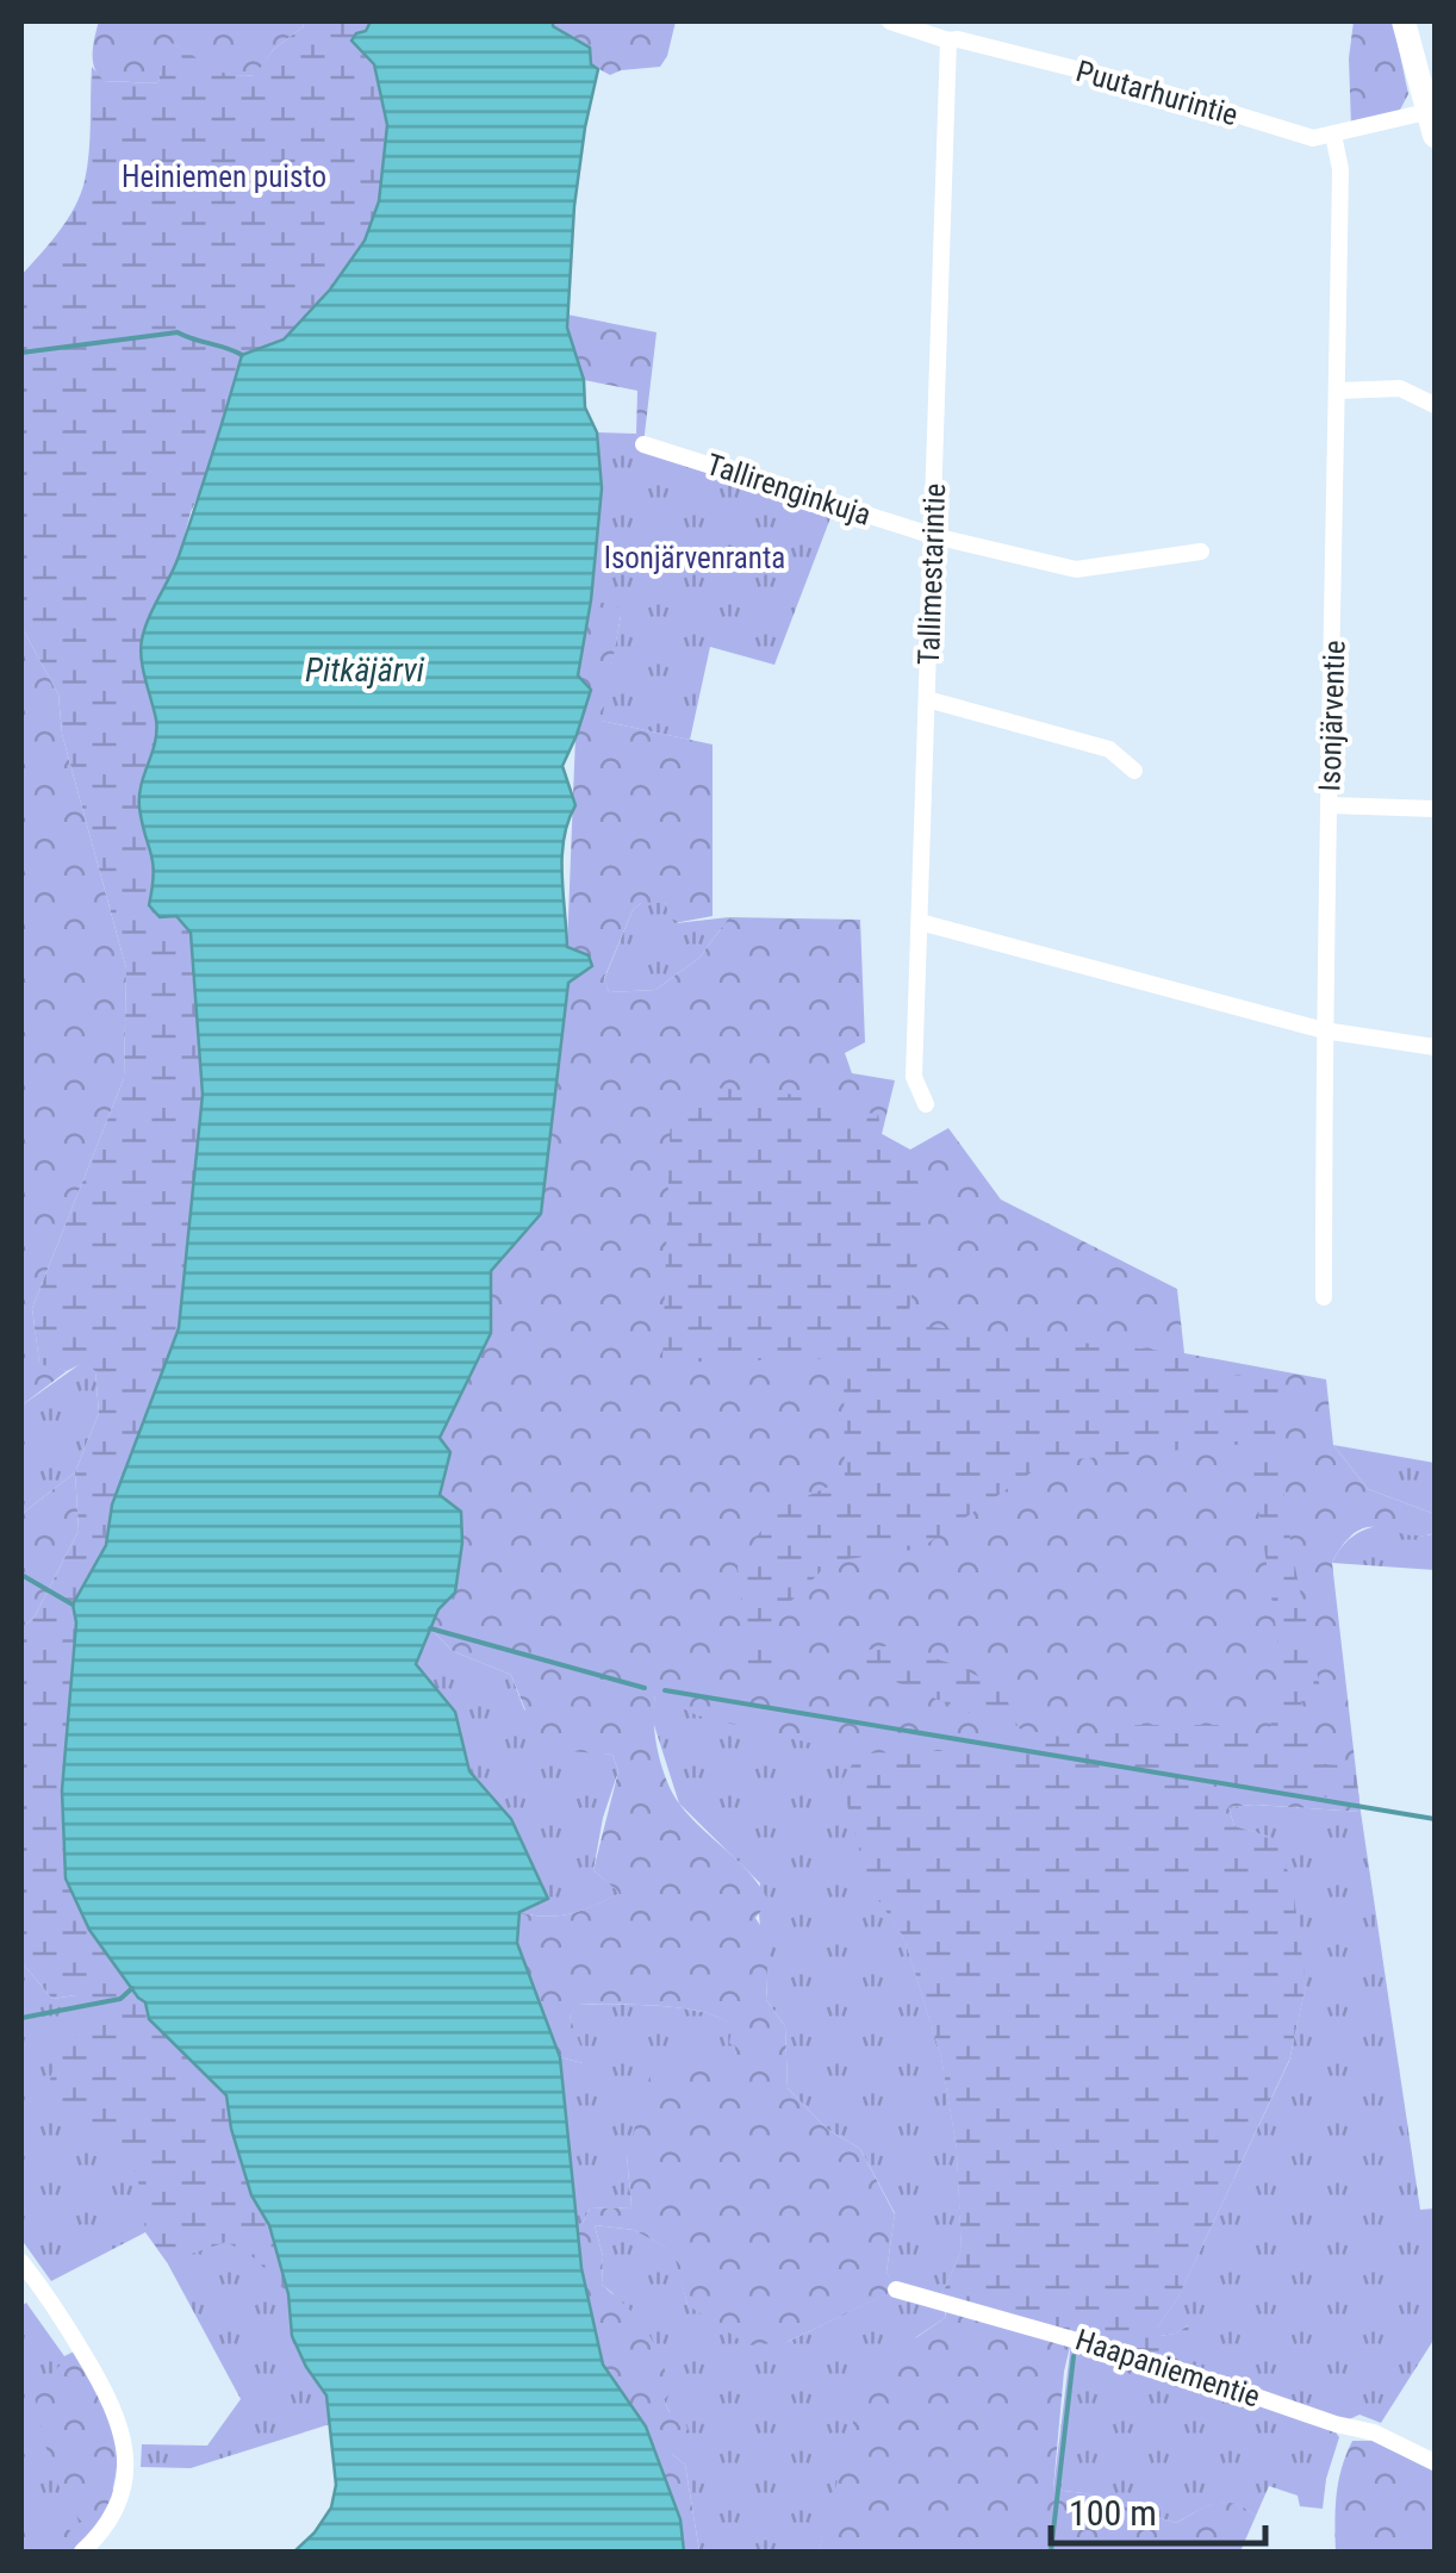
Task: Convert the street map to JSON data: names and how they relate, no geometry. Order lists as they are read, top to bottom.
{
  "streets": {
    "street": [
      "Puutarhurintie",
      "Tallirenginkuja",
      "Tallimestarintie",
      "Isonjärventie",
      "Haapaniementie"
    ]
  },
  "crossings": [
    ["Puutarhurintie", "Tallimestarintie"],
    ["Puutarhurintie", "Isonjärventie"],
    ["Tallirenginkuja", "Tallimestarintie"]
  ],
  "water": ["Pitkäjärvi"],
  "parks": ["Heiniemen puisto", "Isonjärvenranta"],
  "scale_bar": "100 m"
}
